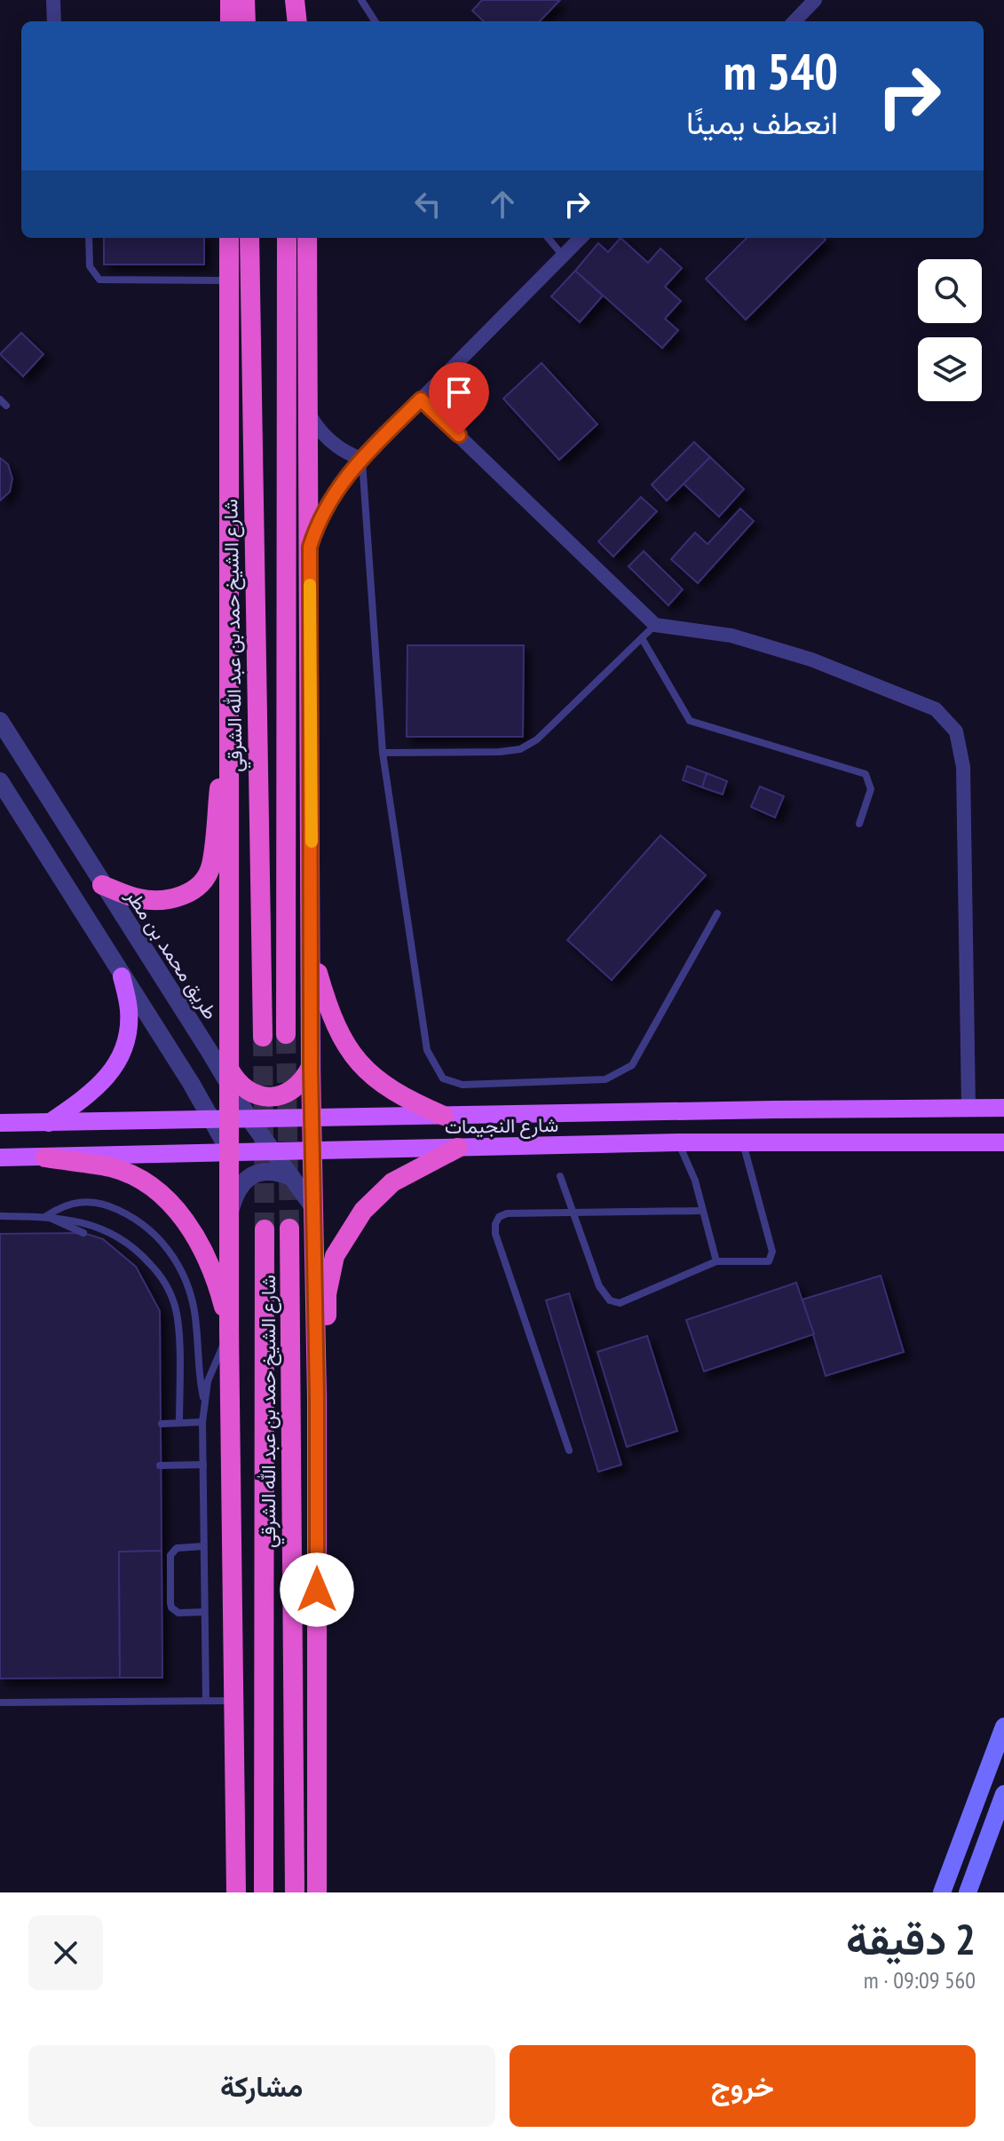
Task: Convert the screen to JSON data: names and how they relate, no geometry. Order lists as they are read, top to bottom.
{
  "streets": {
    "highway": ["شارع الشيخ حمد بن عبد الله الشرقي"],
    "main road": ["شارع النجيمات"],
    "street": ["طريق محمد بن مطر"]
  },
  "page": {
    "turn": ["540 m", "انعطف يمينًا"],
    "heading": ["2 دقيقة", "560 m · 09:09"],
    "buttons": ["خروج", "مشاركة"]
  }
}
